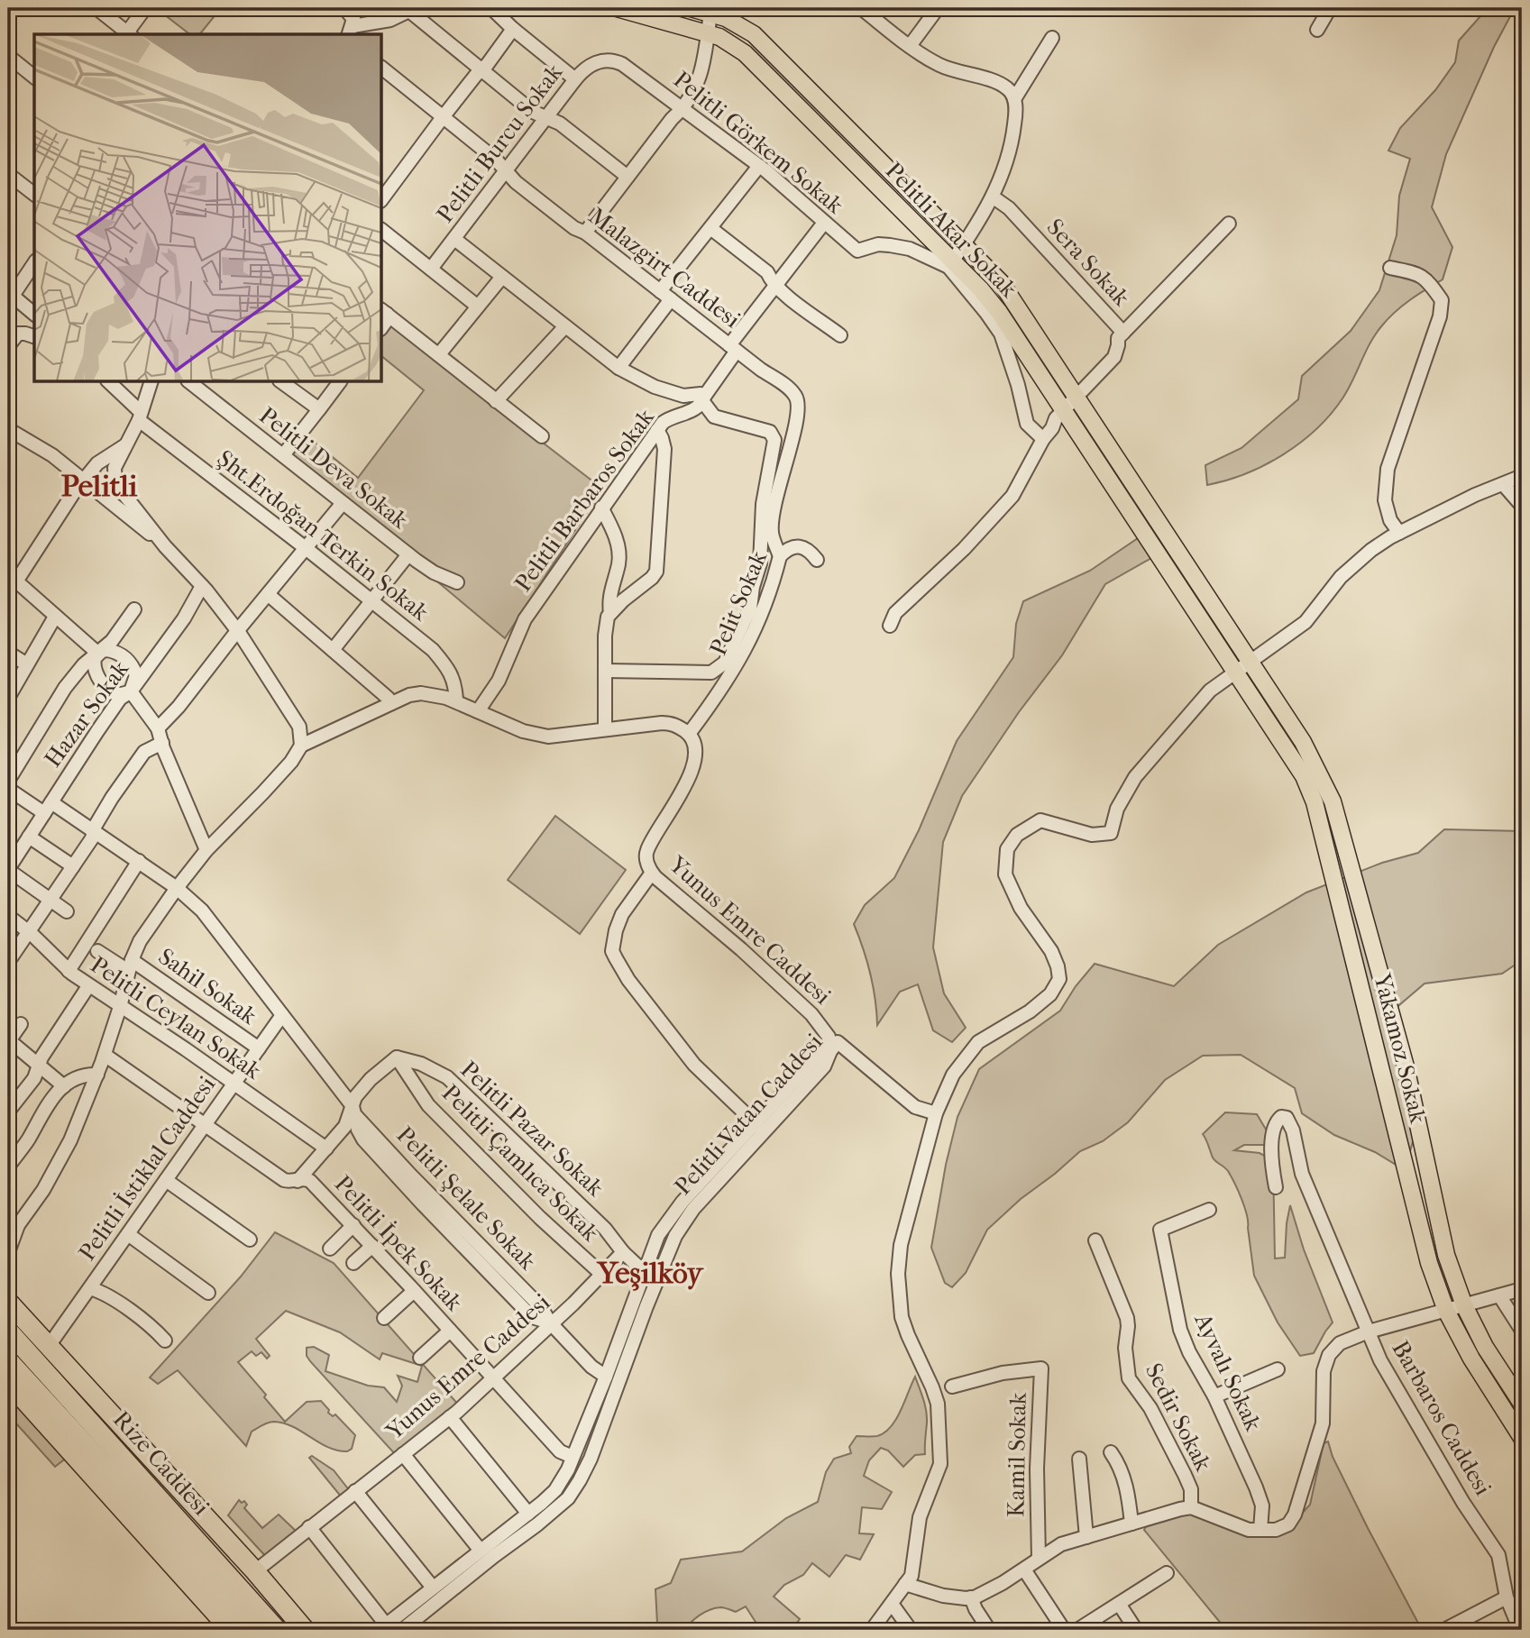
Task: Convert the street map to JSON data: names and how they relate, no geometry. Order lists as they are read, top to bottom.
{
  "streets": {
    "highway": ["Rize Caddesi"],
    "main road": ["Pelitli Akar Sokak", "Yakamoz Sokak"],
    "street": [
      "Pelitli Görkem Sokak",
      "Pelitli Burcu Sokak",
      "Sera Sokak",
      "Malazgirt Caddesi",
      "Pelitli Deva Sokak",
      "Pelitli Barbaros Sokak",
      "Şht.Erdoğan Terkin Sokak",
      "Pelit Sokak",
      "Hazar Sokak",
      "Yunus Emre Caddesi",
      "Sahil Sokak",
      "Pelitli Ceylan Sokak",
      "Pelitli Vatan Caddesi",
      "Pelitli Pazar Sokak",
      "Pelitli Çamlıca Sokak",
      "Pelitli İstiklal Caddesi",
      "Pelitli Şelale Sokak",
      "Pelitli İpek Sokak",
      "Ayvalı Sokak",
      "Sedir Sokak",
      "Barbaros Caddesi",
      "Kamil Sokak"
    ]
  },
  "crossings": [
    ["Pelitli Görkem Sokak", "Pelitli Burcu Sokak"],
    ["Pelitli Görkem Sokak", "Pelitli Akar Sokak"],
    ["Pelitli Burcu Sokak", "Malazgirt Caddesi"],
    ["Pelitli Burcu Sokak", "Pelitli Barbaros Sokak"],
    ["Pelitli Akar Sokak", "Yakamoz Sokak"],
    ["Malazgirt Caddesi", "Pelit Sokak"],
    ["Pelit Sokak", "Yunus Emre Caddesi"],
    ["Hazar Sokak", "Pelitli Şelale Sokak"],
    ["Yunus Emre Caddesi", "Pelitli Vatan Caddesi"],
    ["Yunus Emre Caddesi", "Pelitli Pazar Sokak"],
    ["Yunus Emre Caddesi", "Pelitli Çamlıca Sokak"],
    ["Yunus Emre Caddesi", "Pelitli Şelale Sokak"],
    ["Yunus Emre Caddesi", "Pelitli İpek Sokak"],
    ["Sahil Sokak", "Pelitli İstiklal Caddesi"],
    ["Pelitli Ceylan Sokak", "Pelitli İstiklal Caddesi"],
    ["Pelitli Pazar Sokak", "Pelitli Çamlıca Sokak"],
    ["Pelitli İstiklal Caddesi", "Pelitli Şelale Sokak"],
    ["Pelitli İstiklal Caddesi", "Pelitli İpek Sokak"]
  ],
  "districts": ["Pelitli", "Yeşilköy"]
}
